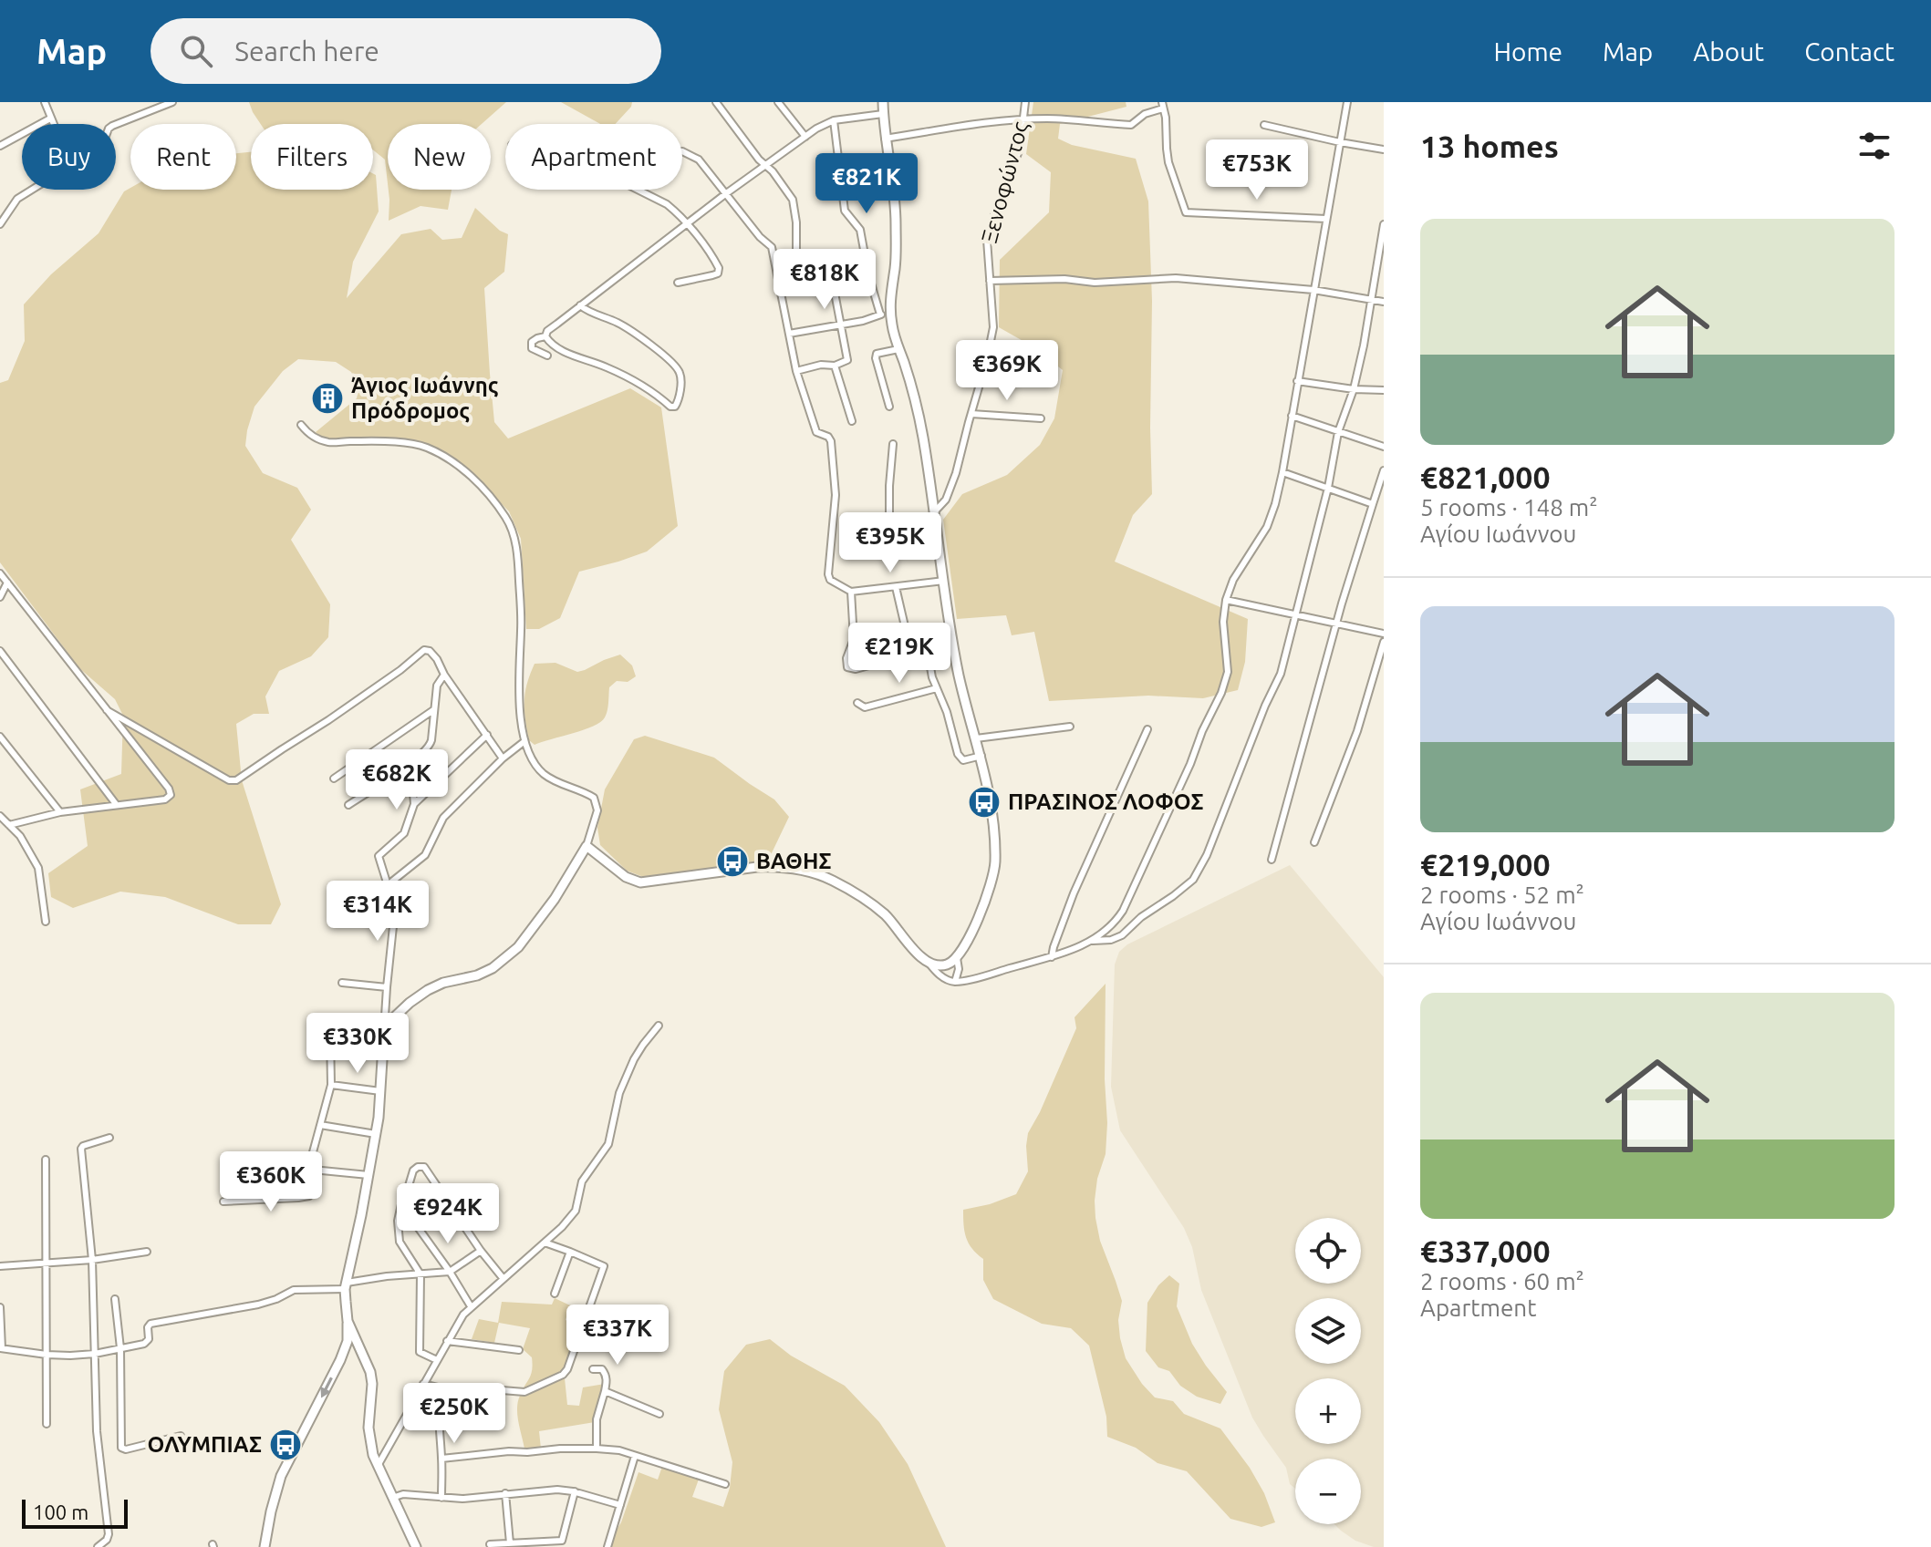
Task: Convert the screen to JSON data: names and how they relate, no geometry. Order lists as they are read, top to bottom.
{
  "streets": {
    "street": ["Ξενοφώντος"]
  },
  "places": {
    "building": ["Άγιος Ιωάννης Πρόδρομος"],
    "bus stop": ["ΠΡΑΣΙΝΟΣ ΛΟΦΟΣ", "ΒΑΘΗΣ", "ΟΛΥΜΠΙΑΣ"]
  },
  "scale_bar": "100 m",
  "page": {
    "header": "Map",
    "search": "Search here",
    "nav": [
      "Home",
      "Map",
      "About",
      "Contact"
    ],
    "heading": "13 homes",
    "chip": [
      "Buy",
      "Rent",
      "Filters",
      "New",
      "Apartment"
    ],
    "price": [
      "€753K",
      "€821K",
      "€818K",
      "€369K",
      "€395K",
      "€219K",
      "€682K",
      "€314K",
      "€330K",
      "€360K",
      "€924K",
      "€337K",
      "€250K"
    ],
    "list": [
      {
        "name": "€821,000",
        "note": "5 rooms · 148 m² · Αγίου Ιωάννου"
      },
      {
        "name": "€219,000",
        "note": "2 rooms · 52 m² · Αγίου Ιωάννου"
      },
      {
        "name": "€337,000",
        "note": "2 rooms · 60 m² · Apartment"
      }
    ],
    "map_buttons": ["+", "−"],
    "scale": "100 m"
  }
}
